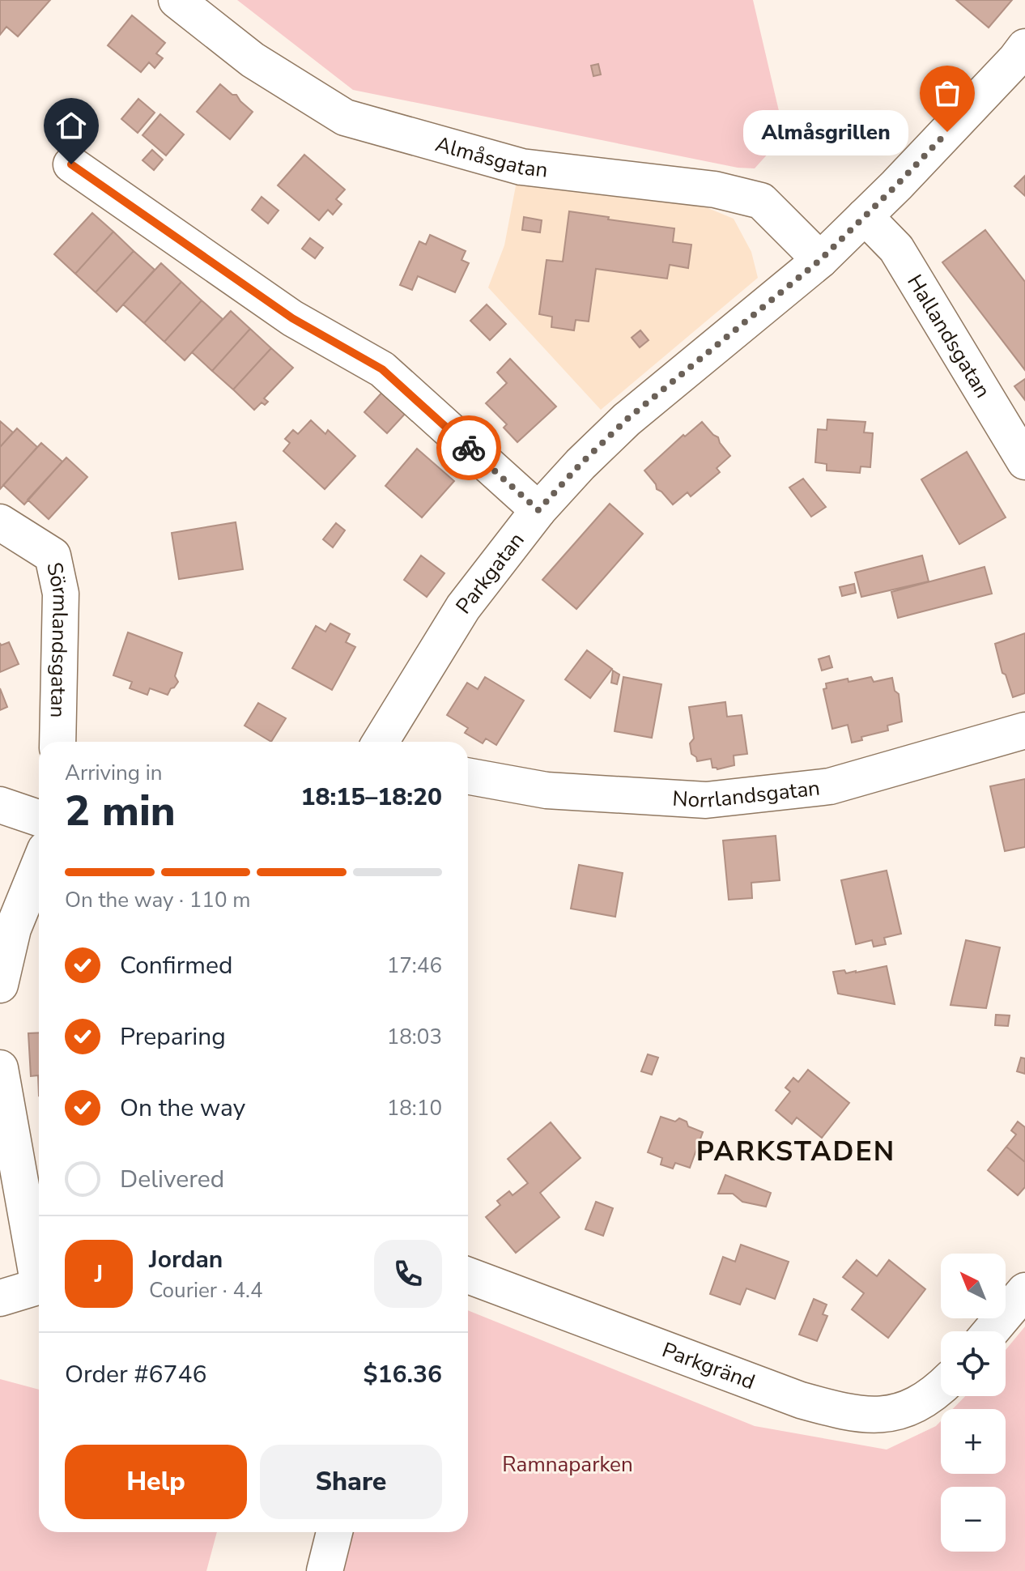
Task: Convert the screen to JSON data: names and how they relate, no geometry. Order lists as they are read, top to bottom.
{
  "streets": {
    "street": [
      "Almåsgatan",
      "Hallandsgatan",
      "Parkgatan",
      "Sörmlandsgatan",
      "Norrlandsgatan",
      "Parkgränd"
    ]
  },
  "crossings": [
    ["Almåsgatan", "Parkgatan"],
    ["Hallandsgatan", "Parkgatan"]
  ],
  "districts": ["PARKSTADEN"],
  "parks": ["Ramnaparken"],
  "places": ["Almåsgrillen"],
  "north": "top left",
  "page": {
    "bubble": "Almåsgrillen",
    "heading": ["2 min", "Arriving in", "18:15–18:20"],
    "panel": [
      "Jordan",
      "Courier · 4.4",
      "Order #6746",
      "$16.36"
    ],
    "bar": "On the way · 110 m",
    "list": [
      ["Confirmed", "17:46"],
      ["Preparing", "18:03"],
      ["On the way", "18:10"],
      "Delivered"
    ],
    "round": "J",
    "map_buttons": ["+", "−"],
    "buttons": ["Help", "Share"]
  }
}
